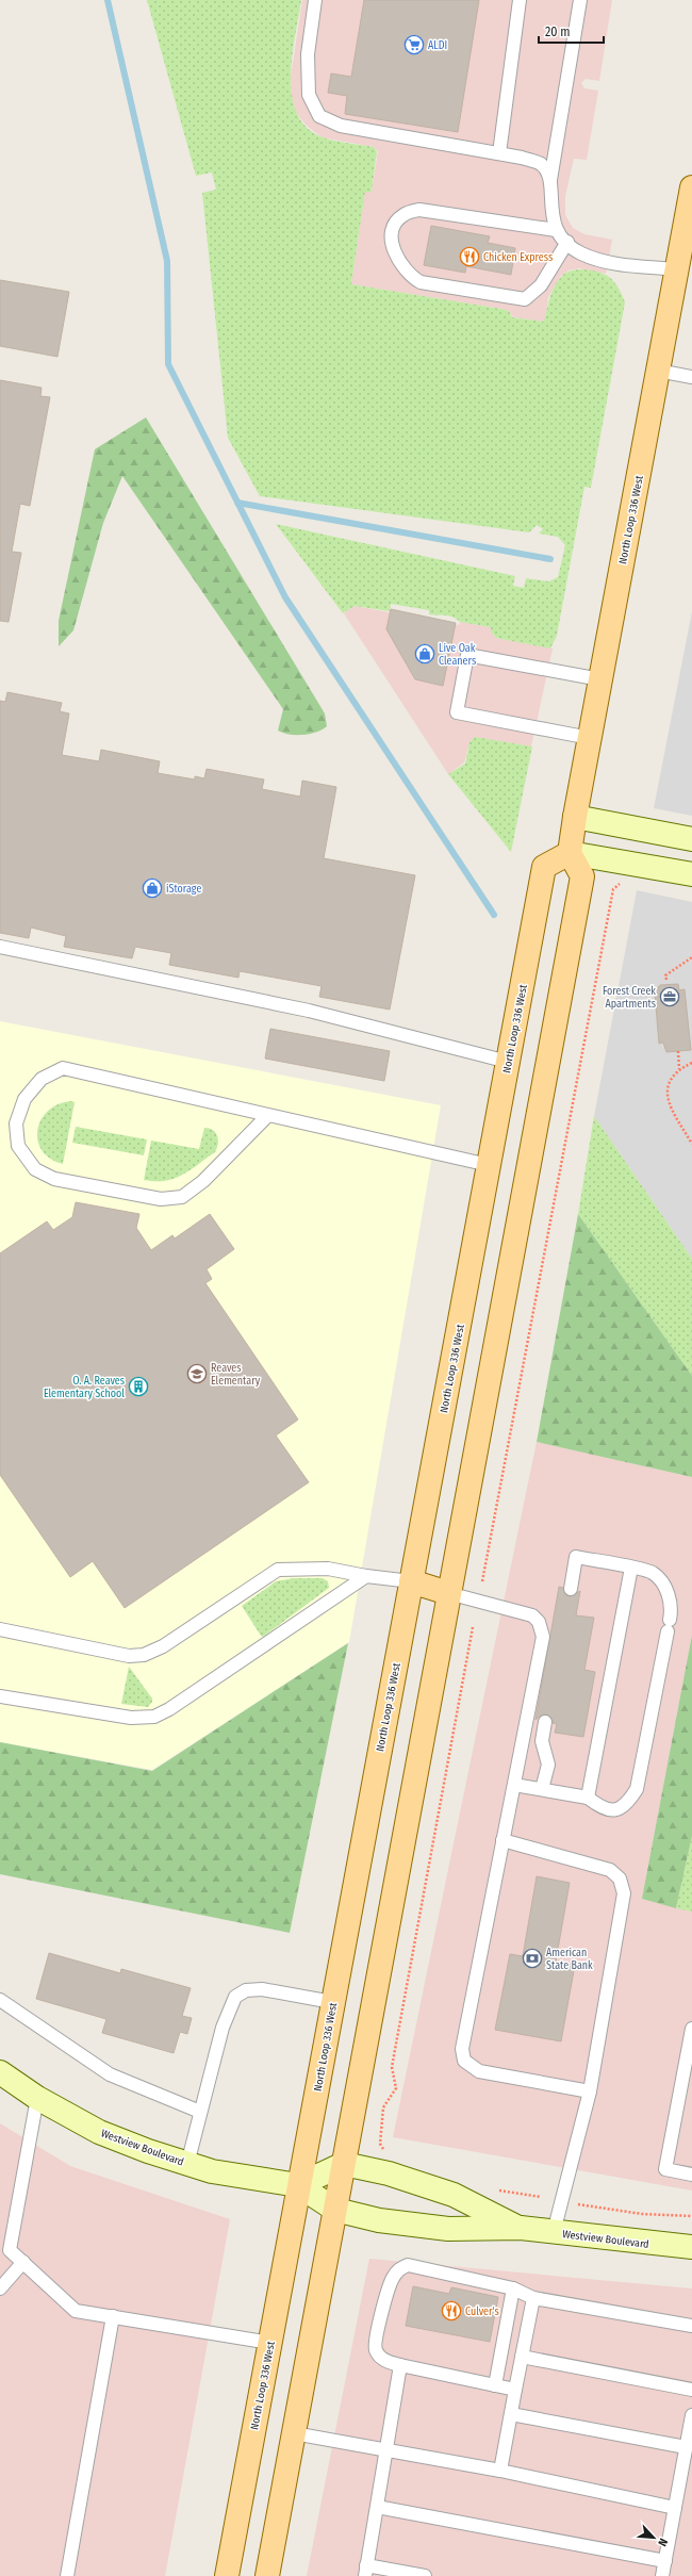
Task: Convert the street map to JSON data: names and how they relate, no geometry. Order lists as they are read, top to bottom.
{
  "streets": {
    "main road": ["North Loop 336 West"],
    "street": ["Westview Boulevard"]
  },
  "crossings": [
    ["North Loop 336 West", "Westview Boulevard"]
  ],
  "places": {
    "supermarket": ["ALDI"],
    "restaurant": ["Chicken Express", "Culver's"],
    "shop": ["Live Oak Cleaners", "iStorage"],
    "office": ["Forest Creek Apartments"],
    "school or university": ["Reaves Elementary"],
    "building": ["O. A. Reaves Elementary School"],
    "bank": ["American State Bank"]
  },
  "scale_bar": "20 m",
  "north": "bottom right"
}
